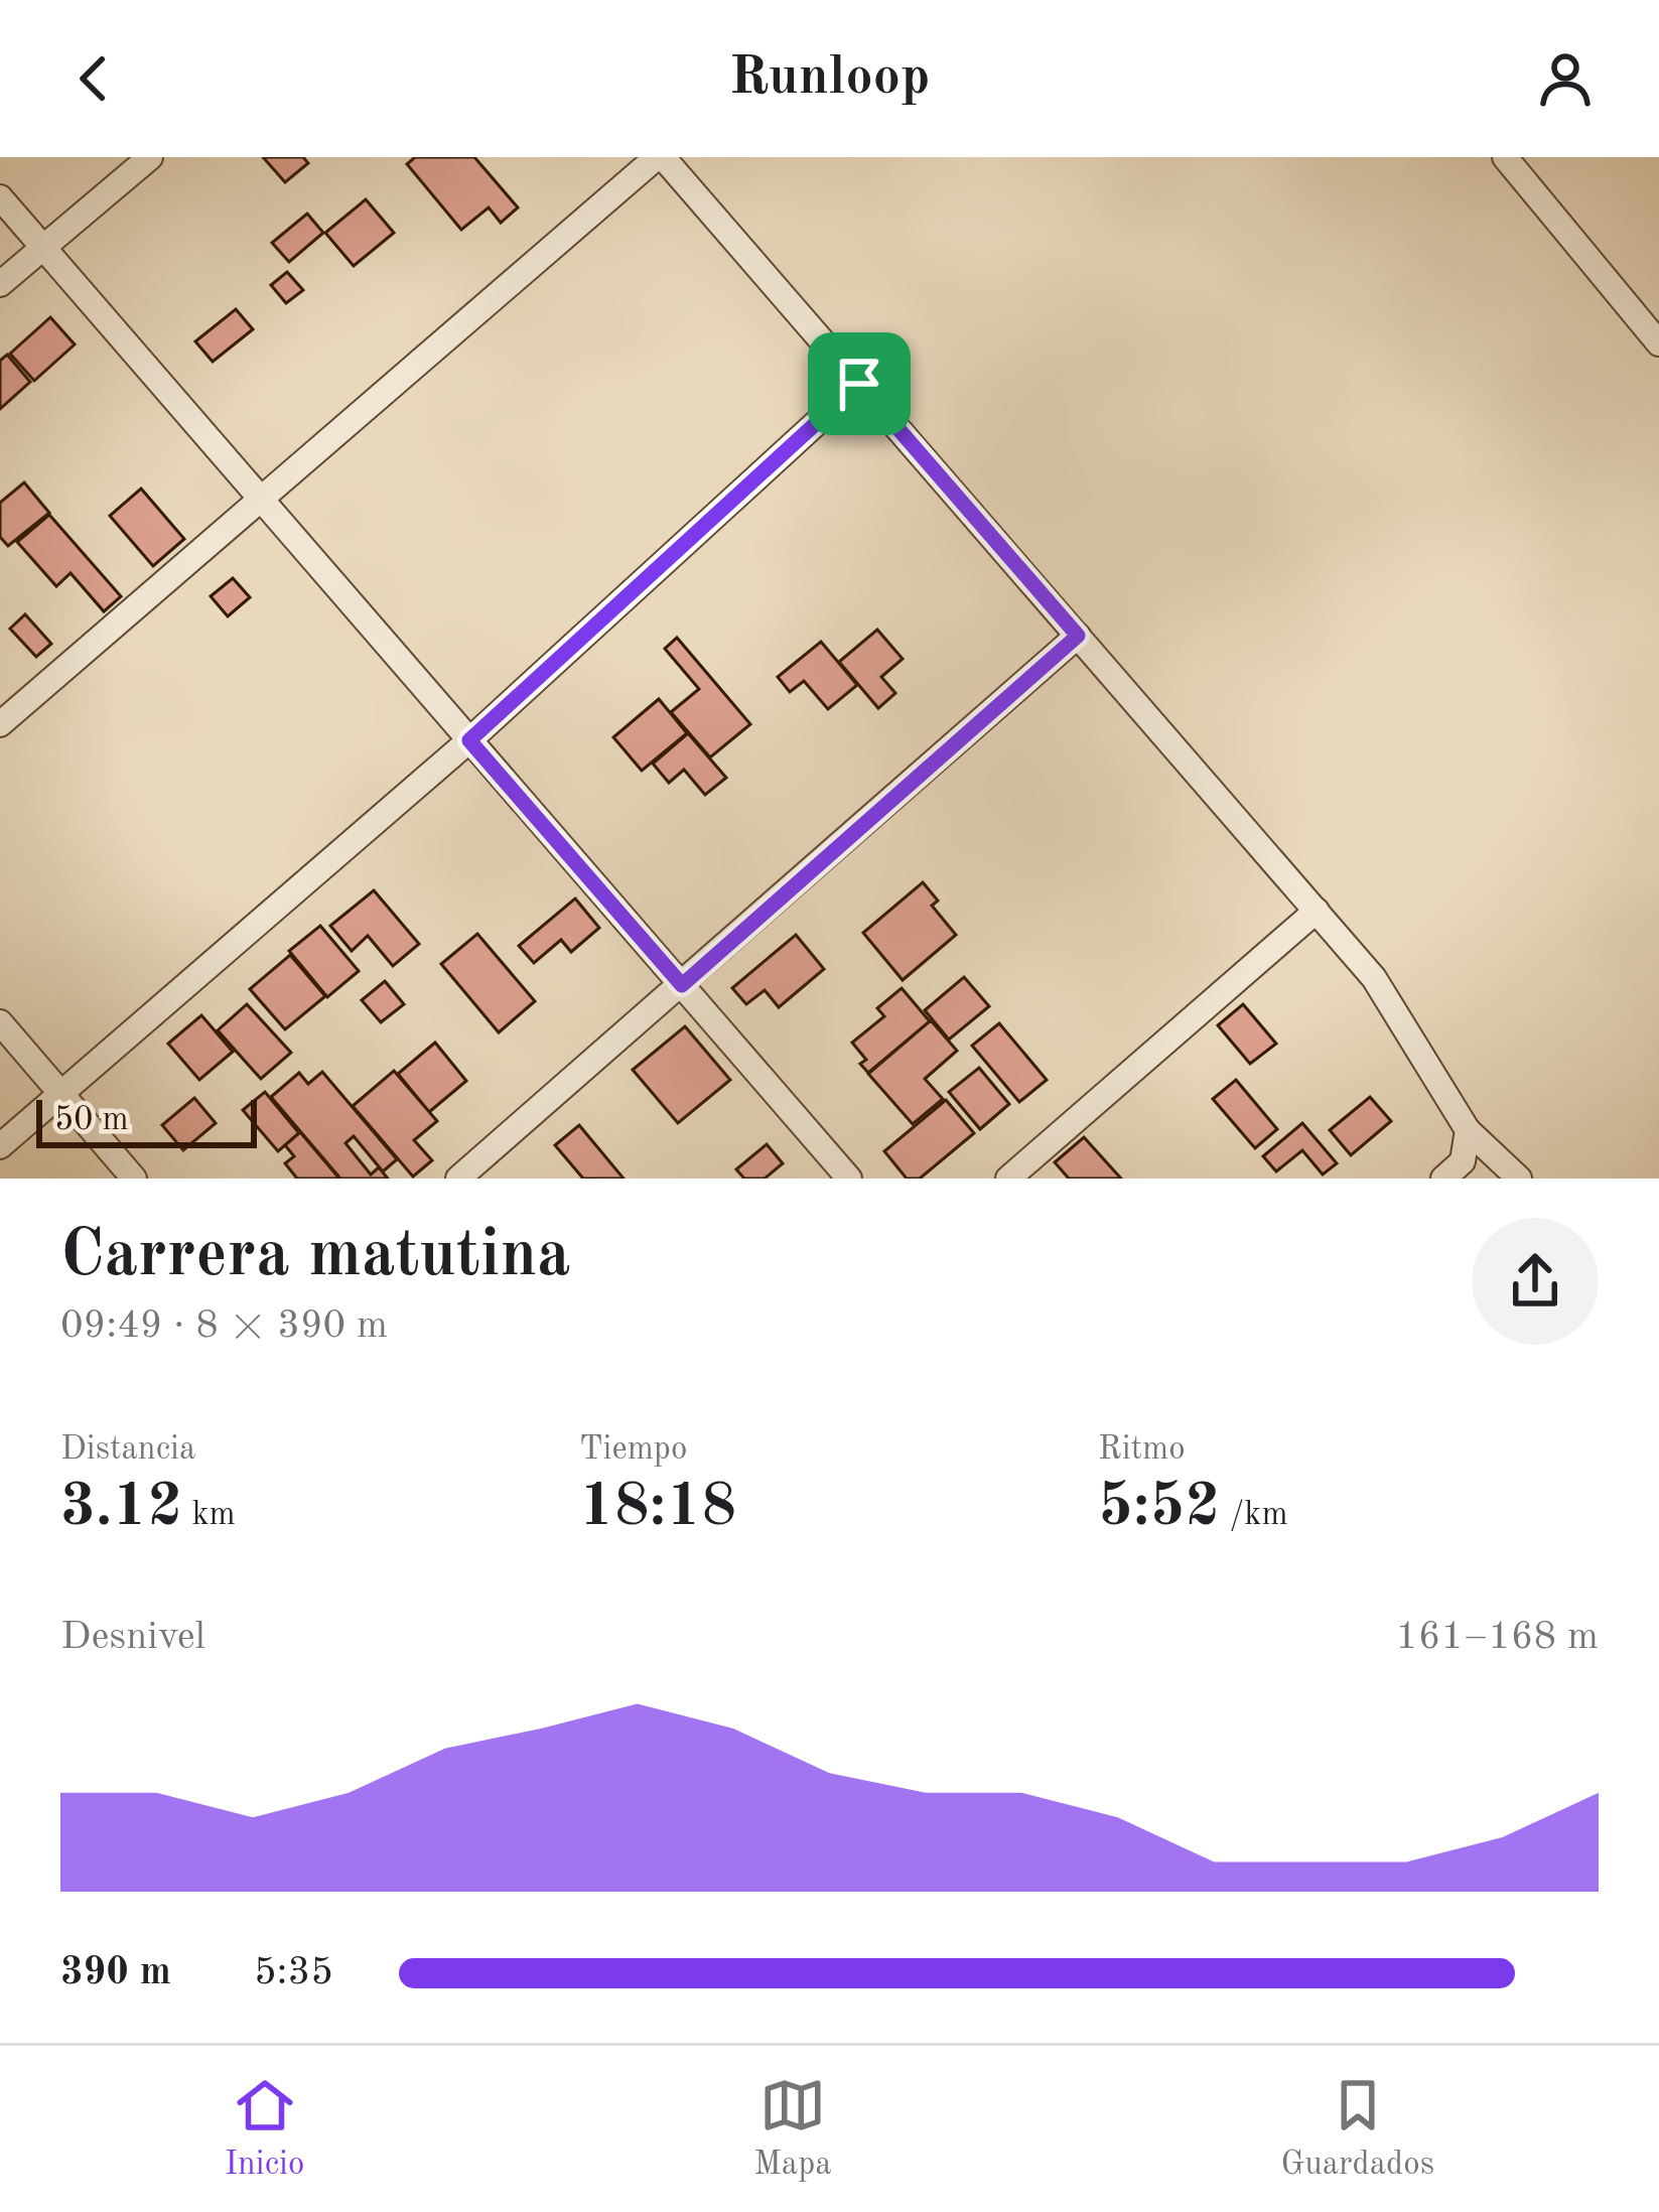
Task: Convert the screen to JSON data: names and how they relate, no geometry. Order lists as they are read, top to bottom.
{
  "scale_bar": "50 m",
  "page": {
    "header": "Runloop",
    "scale": "50 m",
    "heading": ["Carrera matutina", "09:49 · 8 × 390 m"],
    "stats": [
      ["Distancia", "3.12 km"],
      ["Tiempo", "18:18"],
      ["Ritmo", "5:52 /km"]
    ],
    "chart": ["Desnivel", "161–168 m"],
    "list": [
      {
        "name": "390 m",
        "note": "5:35"
      }
    ],
    "tabs": ["Inicio", "Mapa", "Guardados"]
  }
}
